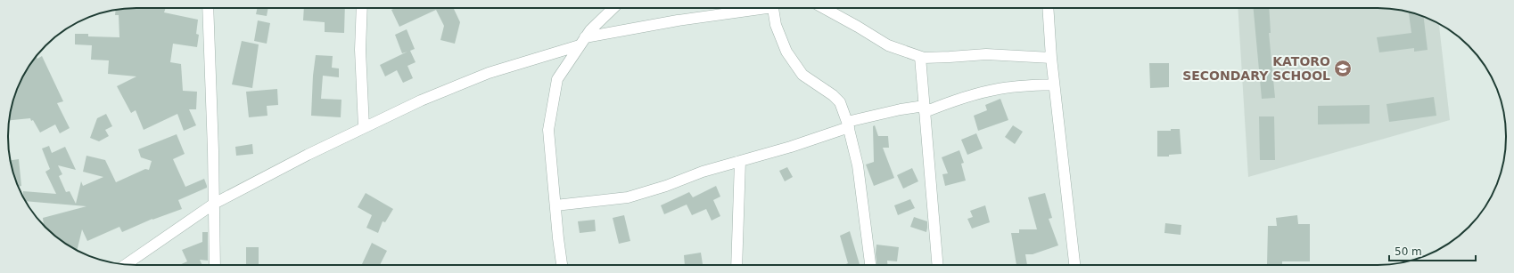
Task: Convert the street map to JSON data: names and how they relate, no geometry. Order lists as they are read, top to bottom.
{
  "places": {
    "school or university": ["KATORO SECONDARY SCHOOL"]
  },
  "scale_bar": "50 m"
}
